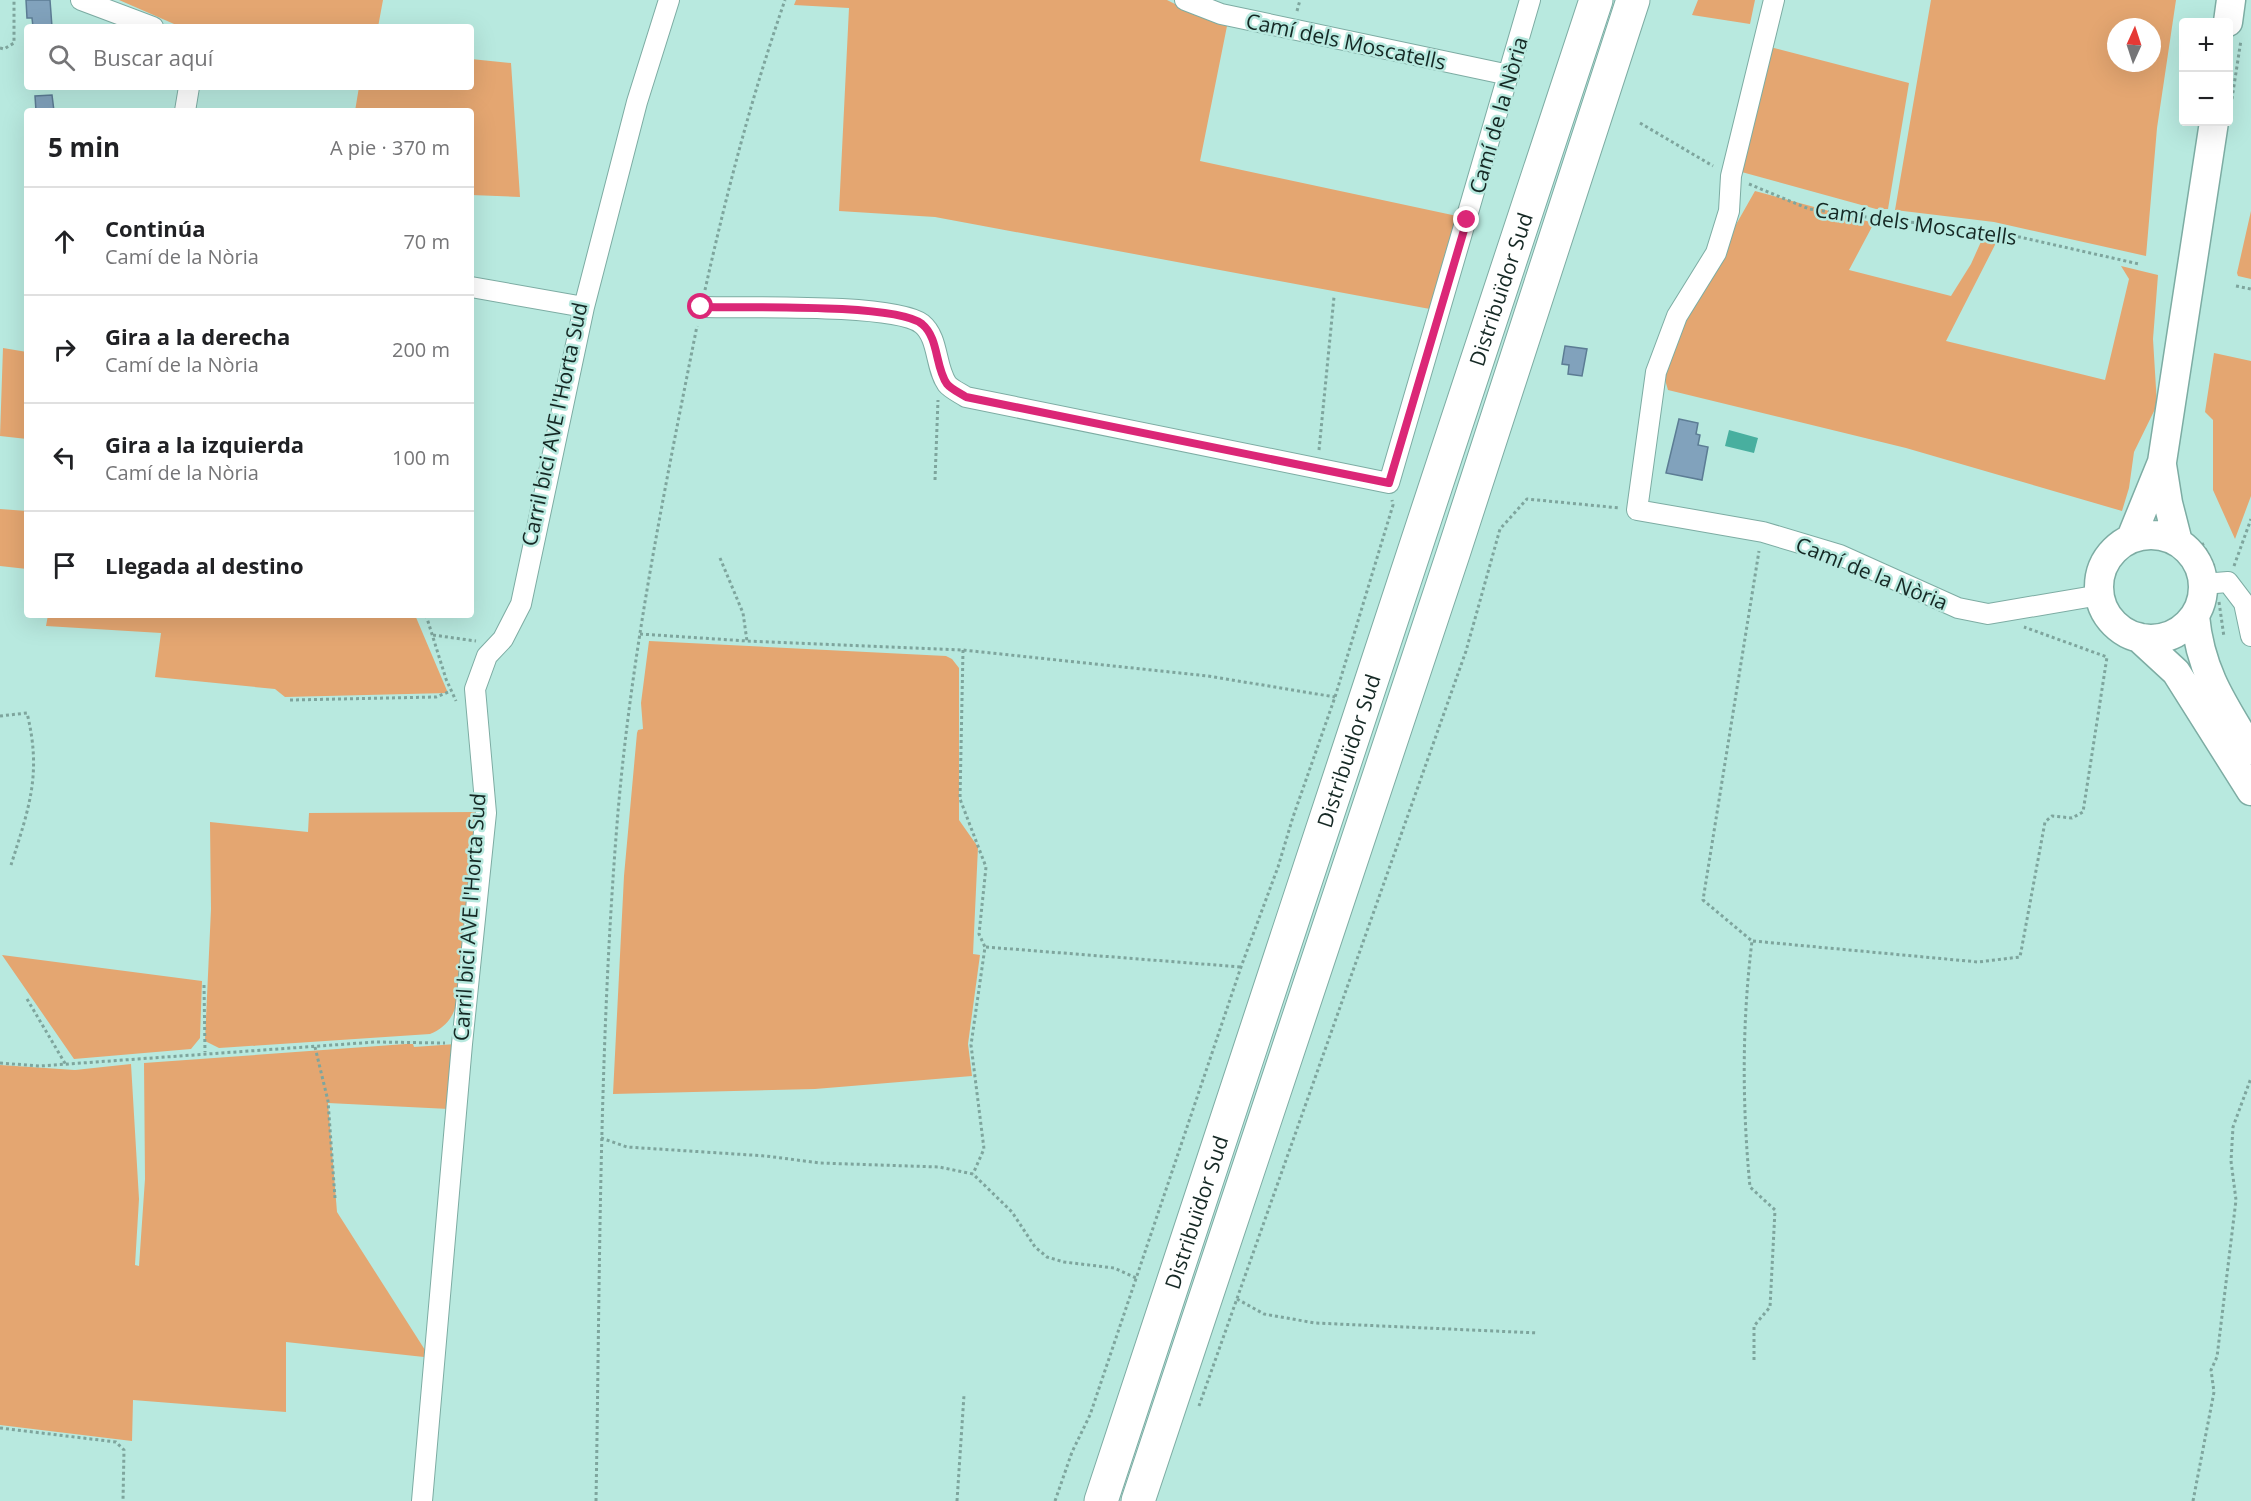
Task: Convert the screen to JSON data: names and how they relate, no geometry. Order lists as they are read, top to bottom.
{
  "streets": {
    "highway": ["Distribuïdor Sud"],
    "street": ["Camí dels Moscatells", "Camí de la Nòria"]
  },
  "crossings": [
    ["Camí dels Moscatells", "Camí de la Nòria"]
  ],
  "north": "top",
  "page": {
    "map_buttons": ["+", "−"],
    "search": "Buscar aquí",
    "heading": ["5 min", "A pie · 370 m"],
    "list": [
      ["Continúa", "Camí de la Nòria", "70 m"],
      ["Gira a la derecha", "Camí de la Nòria", "200 m"],
      ["Gira a la izquierda", "Camí de la Nòria", "100 m"],
      "Llegada al destino"
    ]
  }
}
